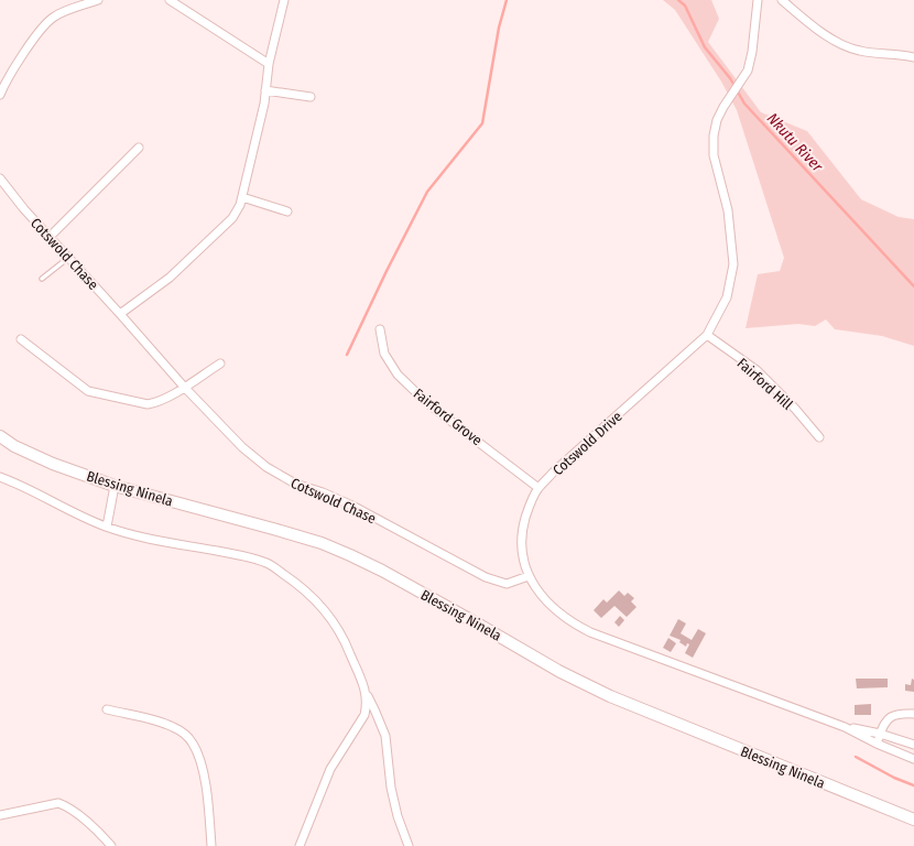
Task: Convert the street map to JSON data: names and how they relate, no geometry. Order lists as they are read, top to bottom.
{
  "streets": {
    "street": [
      "Cotswold Chase",
      "Fairford Hill",
      "Fairford Grove",
      "Cotswold Drive",
      "Blessing Ninela"
    ]
  },
  "crossings": [
    ["Cotswold Chase", "Cotswold Drive"],
    ["Fairford Hill", "Cotswold Drive"],
    ["Fairford Grove", "Cotswold Drive"]
  ],
  "water": ["Nkutu River"]
}
